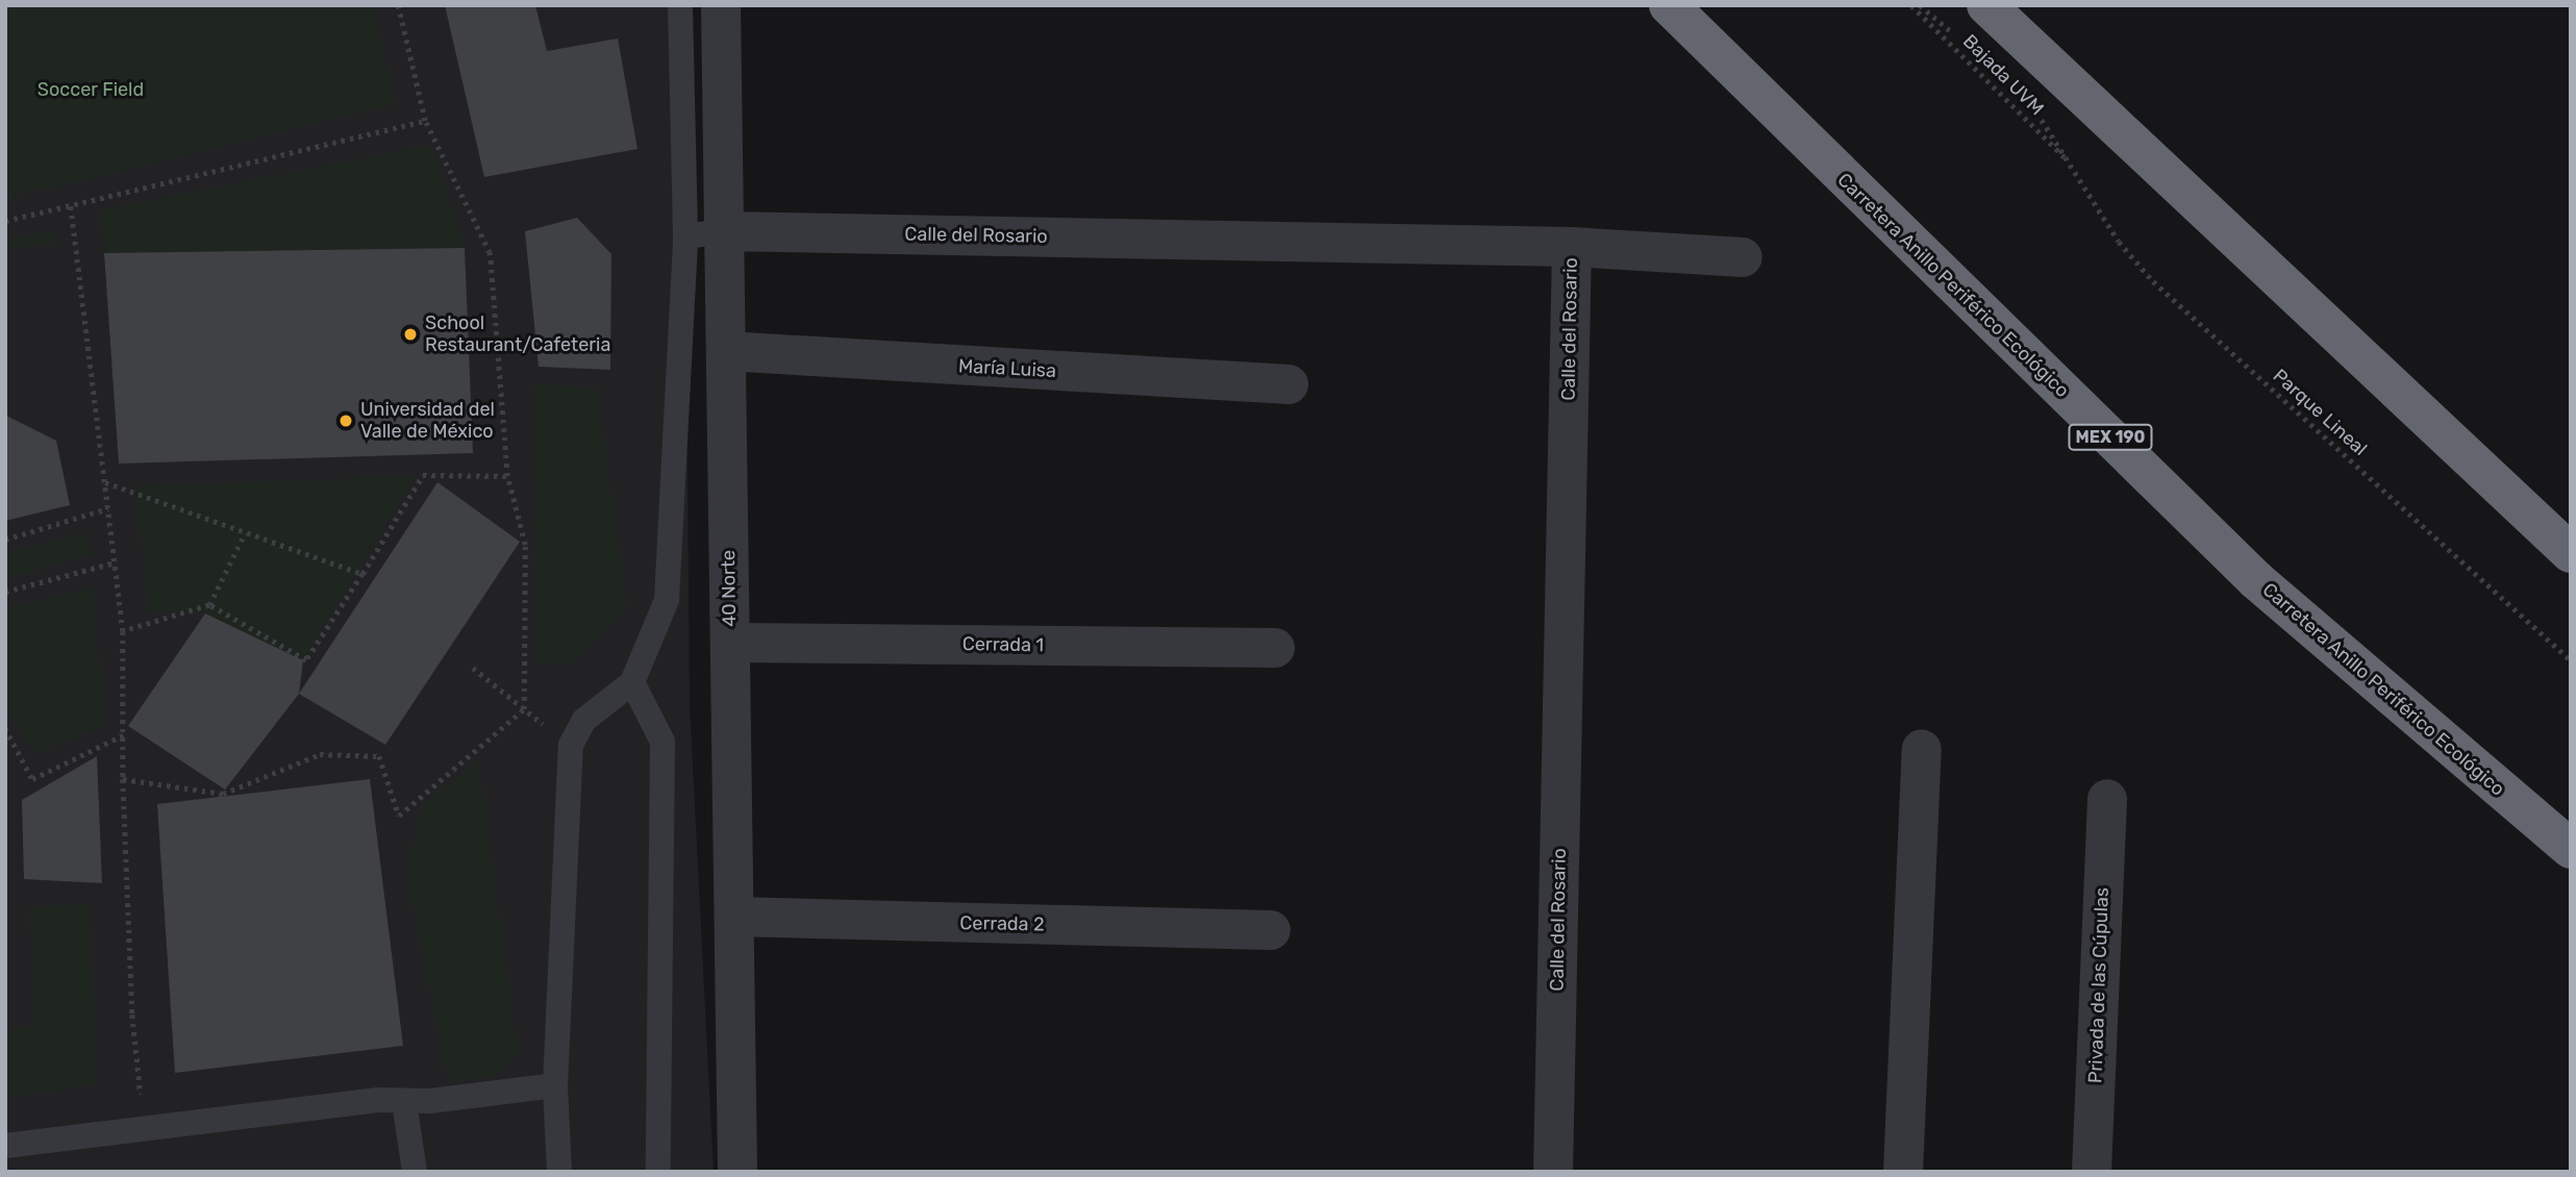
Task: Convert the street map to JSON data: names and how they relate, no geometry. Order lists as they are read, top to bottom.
{
  "streets": {
    "highway": ["Carretera Anillo Periférico Ecológico", "MEX 190"],
    "street": [
      "Calle del Rosario",
      "María Luisa",
      "40 Norte",
      "Cerrada 1",
      "Cerrada 2",
      "Privada de las Cúpulas"
    ],
    "path": ["Bajada UVM", "Parque Lineal"]
  },
  "crossings": [
    ["Bajada UVM", "Parque Lineal"],
    ["Calle del Rosario", "40 Norte"],
    ["María Luisa", "40 Norte"],
    ["40 Norte", "Cerrada 1"],
    ["40 Norte", "Cerrada 2"]
  ],
  "parks": ["Soccer Field"],
  "places": ["School Restaurant/Cafeteria", "Universidad del Valle de México"]
}
